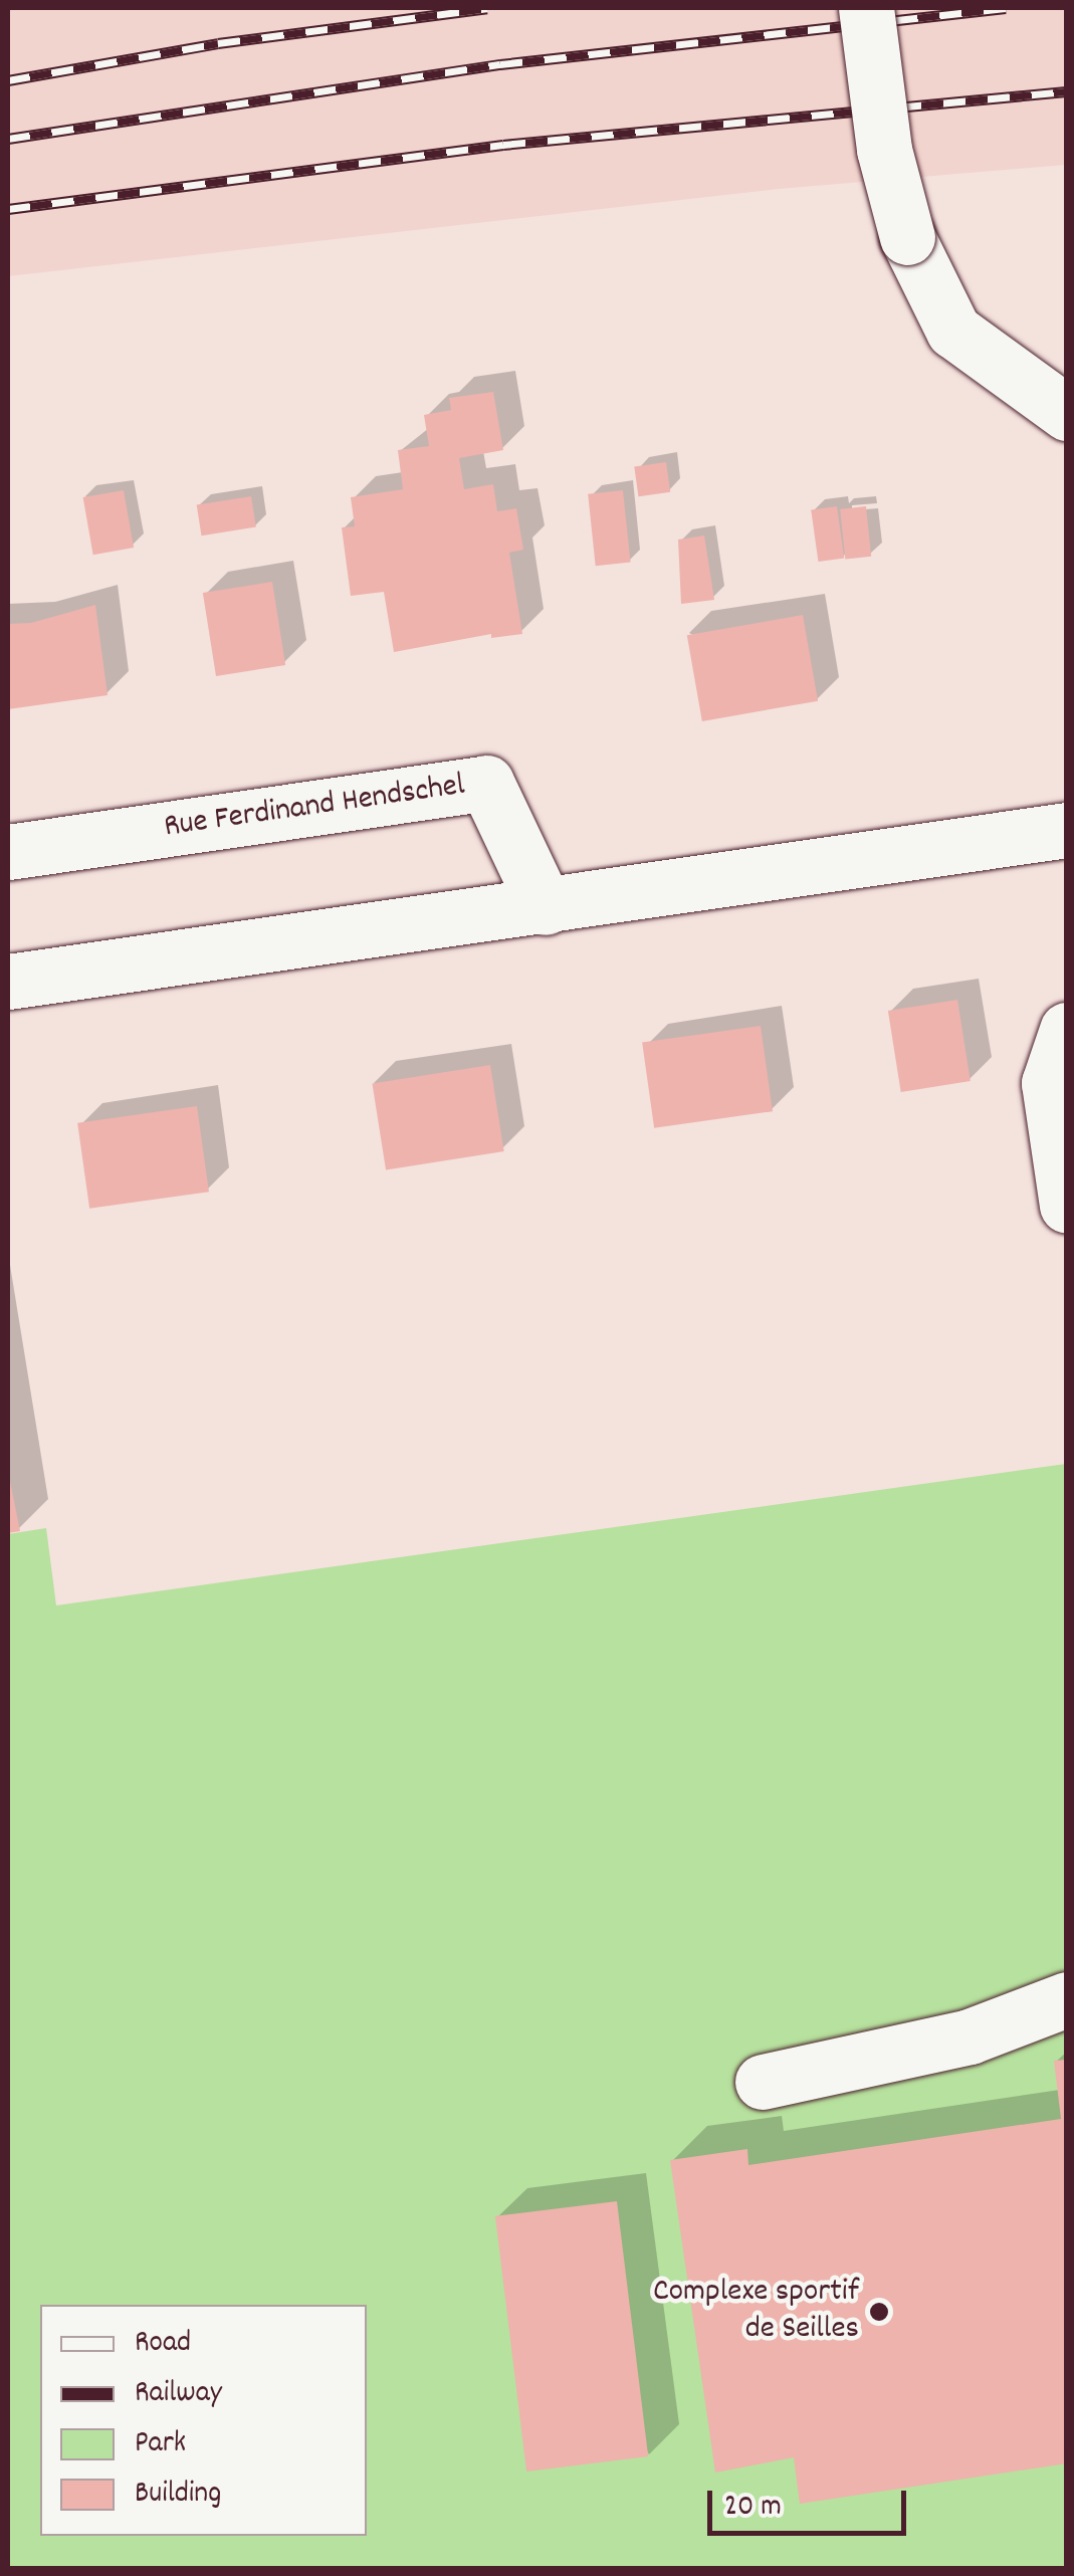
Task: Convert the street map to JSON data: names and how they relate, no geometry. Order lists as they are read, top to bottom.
{
  "streets": {
    "street": ["Rue Ferdinand Hendschel"]
  },
  "places": ["Complexe sportif de Seilles"],
  "legend": [
    "Road",
    "Railway",
    "Park",
    "Building"
  ],
  "scale_bar": "20 m"
}
